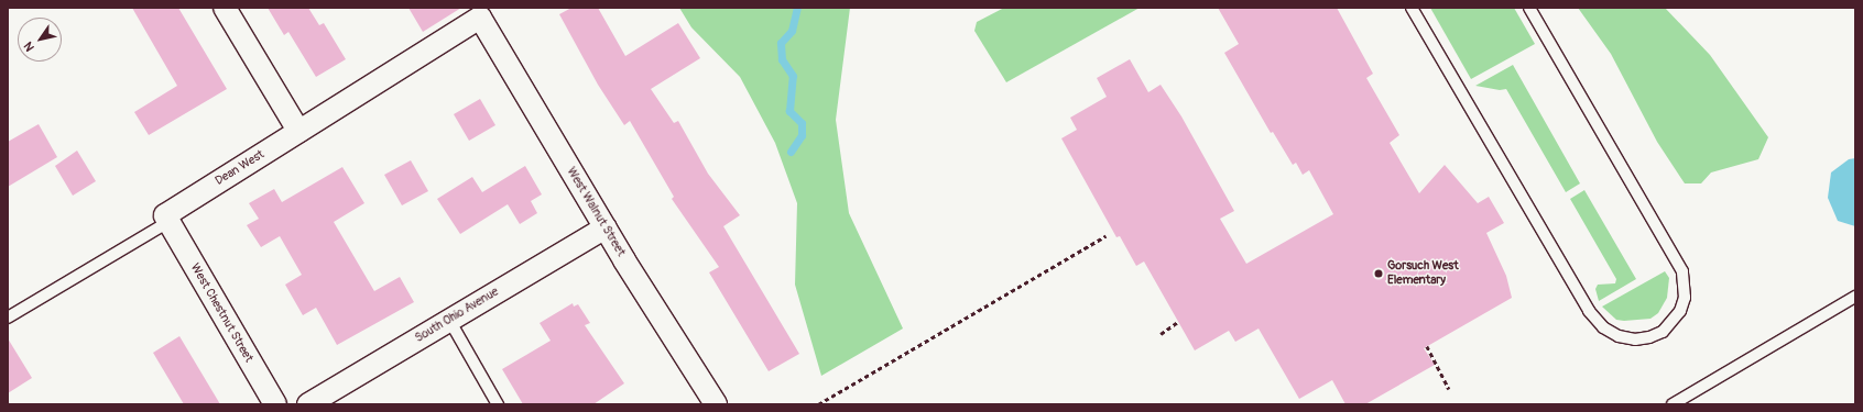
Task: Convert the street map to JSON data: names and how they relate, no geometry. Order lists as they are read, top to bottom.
{
  "streets": {
    "street": [
      "Dean West",
      "West Walnut Street",
      "West Chestnut Street",
      "South Ohio Avenue"
    ]
  },
  "crossings": [
    ["Dean West", "West Walnut Street"],
    ["Dean West", "West Chestnut Street"],
    ["West Walnut Street", "South Ohio Avenue"]
  ],
  "places": ["Gorsuch West Elementary"],
  "north": "bottom left"
}
